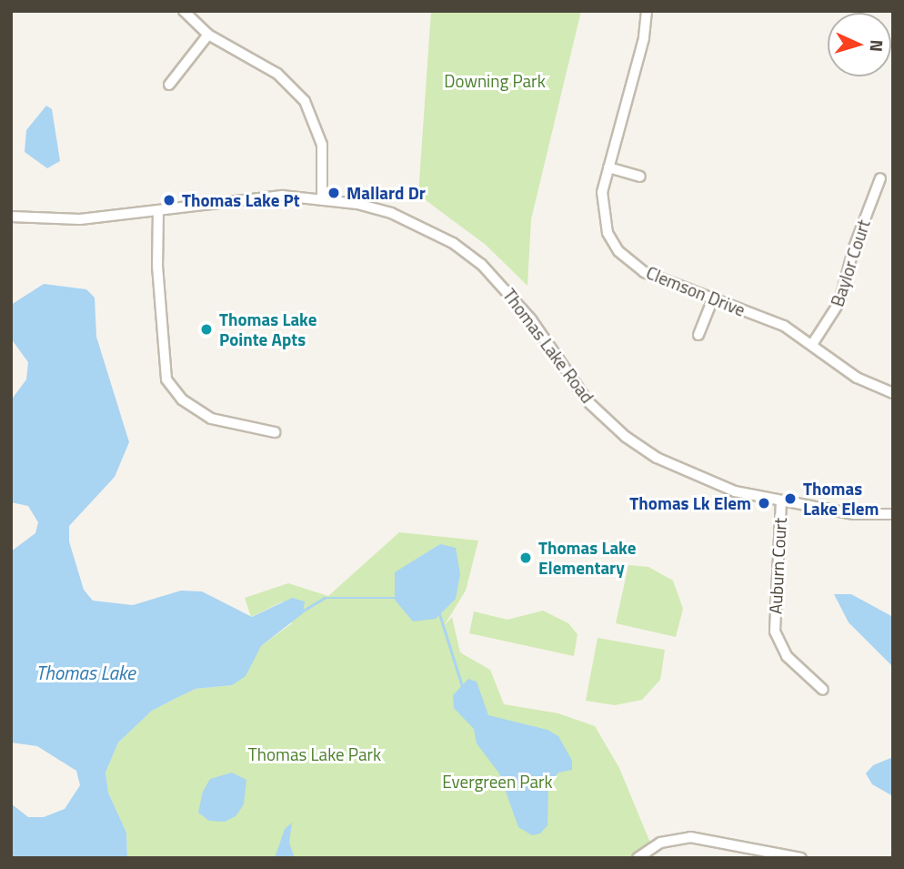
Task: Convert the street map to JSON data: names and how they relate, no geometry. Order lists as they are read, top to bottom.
{
  "streets": {
    "street": [
      "Baylor Court",
      "Clemson Drive",
      "Thomas Lake Road",
      "Auburn Court"
    ]
  },
  "crossings": [
    ["Baylor Court", "Clemson Drive"],
    ["Thomas Lake Road", "Auburn Court"]
  ],
  "water": ["Thomas Lake"],
  "parks": ["Downing Park", "Thomas Lake Park", "Evergreen Park"],
  "places": [
    "Mallard Dr",
    "Thomas Lake Pt",
    "Thomas Lake Pointe Apts",
    "Thomas Lake Elem",
    "Thomas Lk Elem",
    "Thomas Lake Elementary"
  ],
  "north": "right"
}
